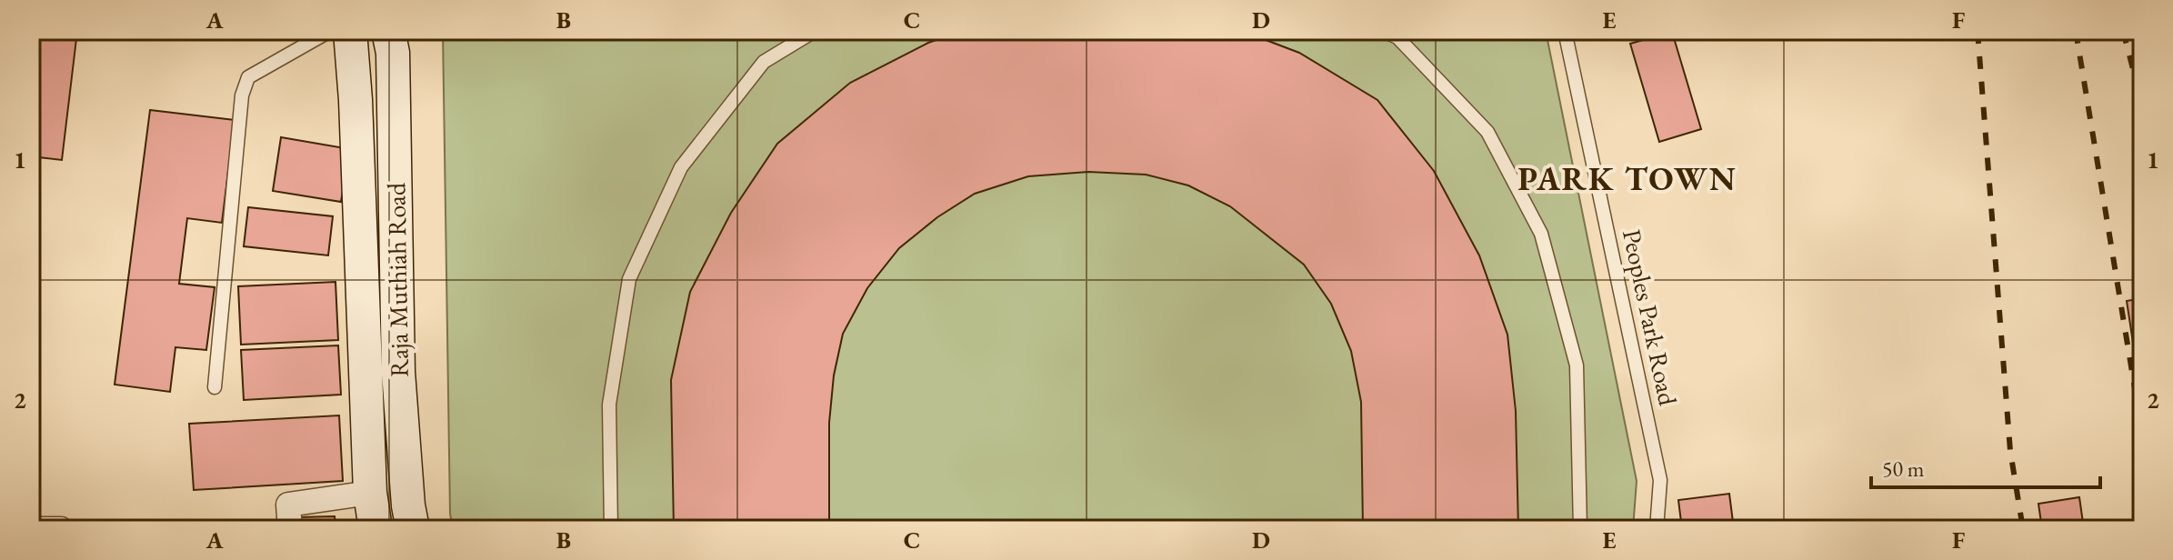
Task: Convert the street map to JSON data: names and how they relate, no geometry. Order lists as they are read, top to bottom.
{
  "streets": {
    "main road": ["Raja Muthiah Road"],
    "lane": ["Peoples Park Road"]
  },
  "districts": ["PARK TOWN"],
  "scale_bar": "50 m",
  "grid": {
    "columns": [
      "A",
      "B",
      "C",
      "D",
      "E",
      "F"
    ],
    "rows": ["1", "2"]
  }
}
